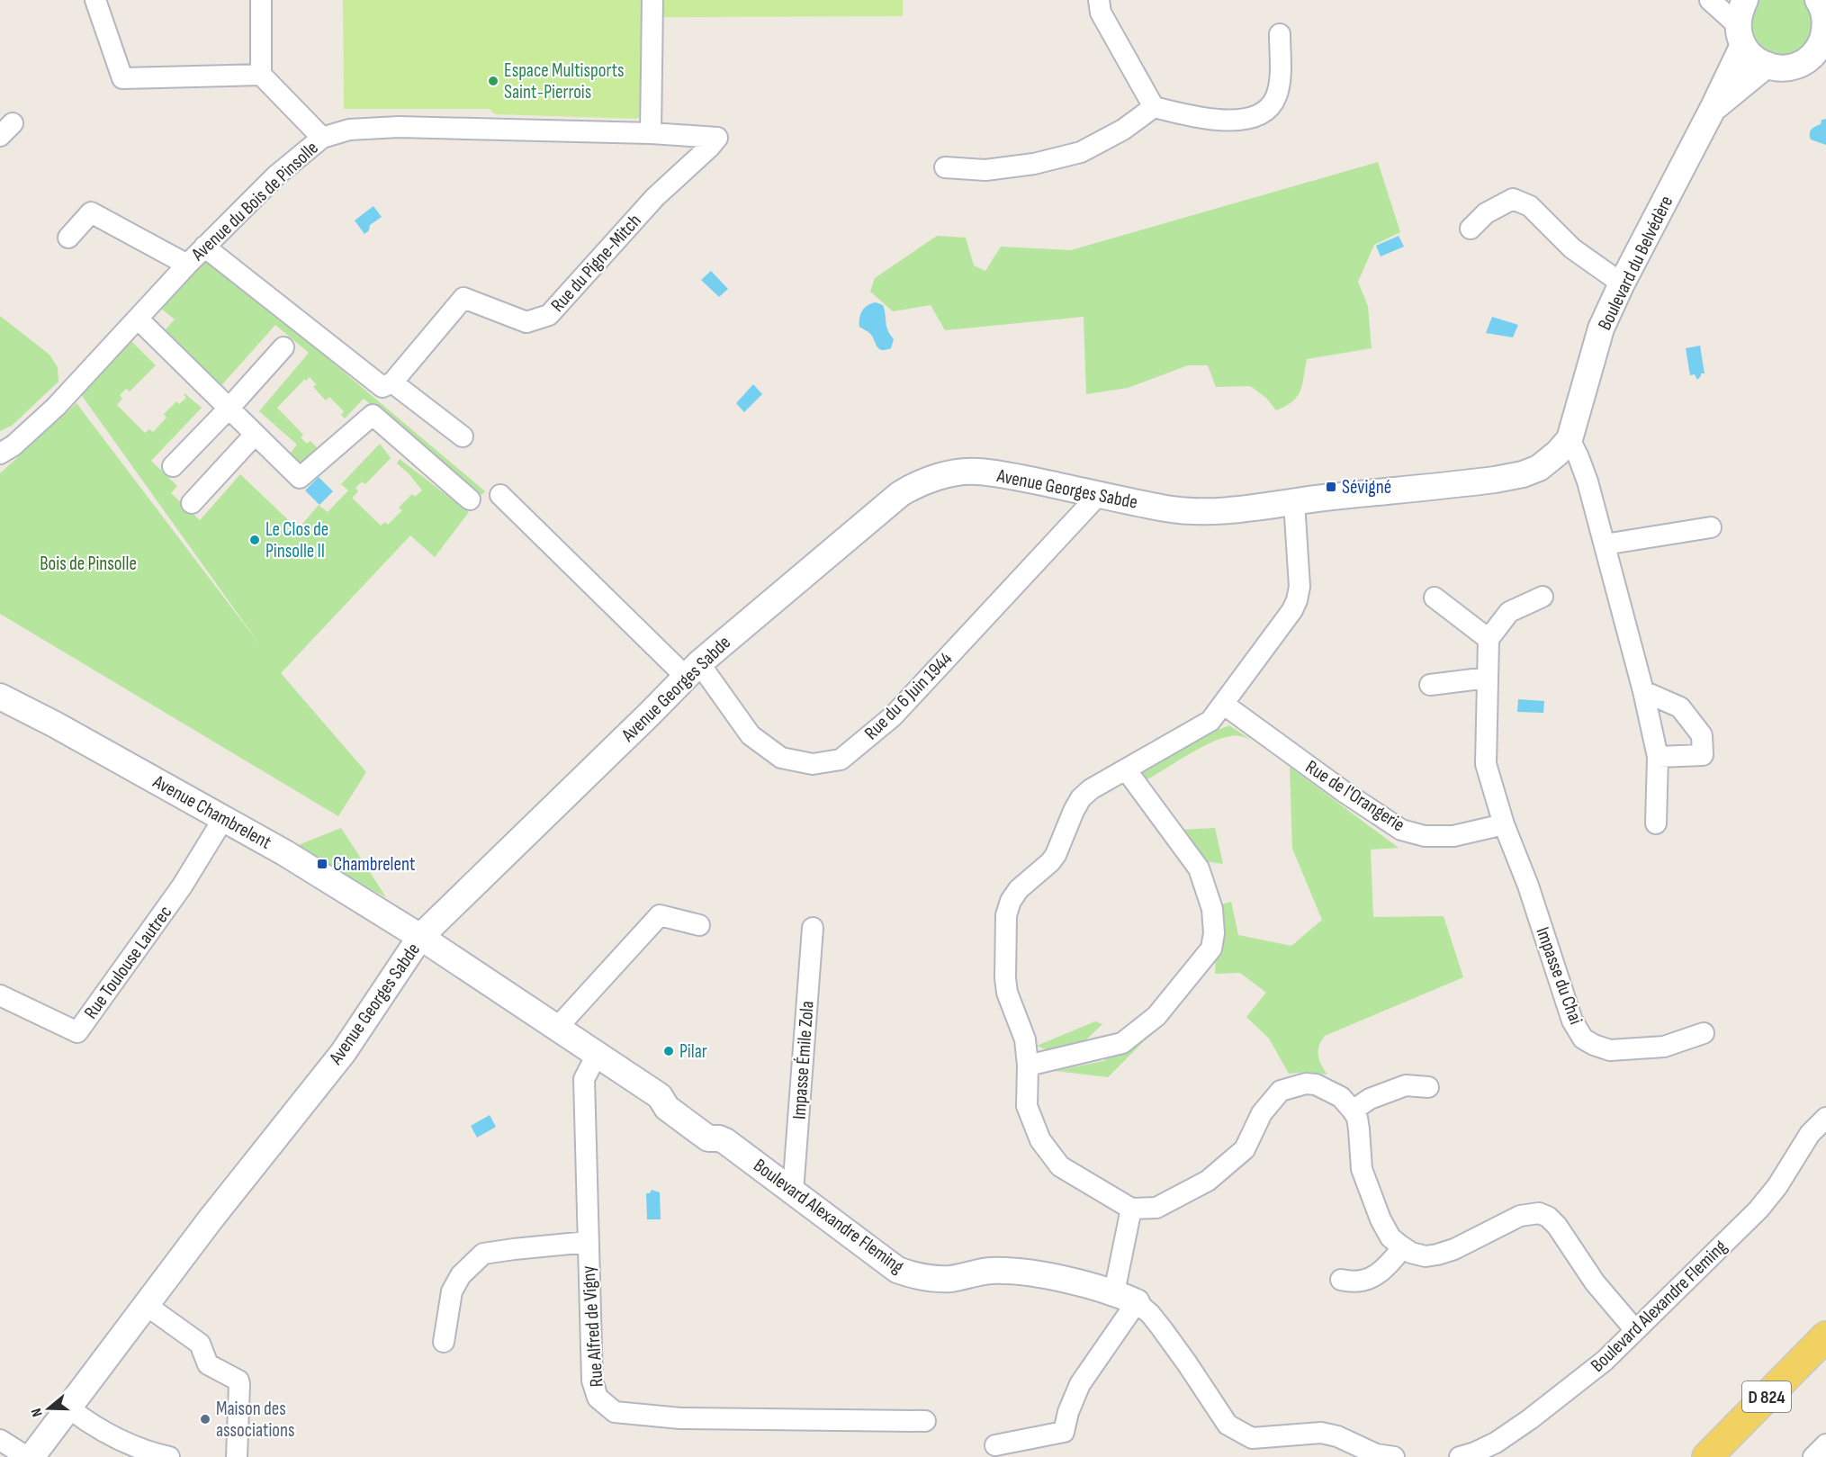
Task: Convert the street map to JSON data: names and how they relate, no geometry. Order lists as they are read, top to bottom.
{
  "streets": {
    "main road": ["D 824"],
    "street": [
      "Avenue du Bois de Pinsolle",
      "Rue du Pigne-Mitch",
      "Boulevard du Belvédère",
      "Avenue Georges Sabde",
      "Rue du 6 Juin 1944",
      "Rue de l'Orangerie",
      "Avenue Chambrelent",
      "Rue Toulouse Lautrec",
      "Impasse du Chai",
      "Impasse Émile Zola",
      "Boulevard Alexandre Fleming",
      "Rue Alfred de Vigny"
    ]
  },
  "crossings": [
    ["Avenue du Bois de Pinsolle", "Rue du Pigne-Mitch"],
    ["Boulevard du Belvédère", "Avenue Georges Sabde"],
    ["Avenue Georges Sabde", "Rue du 6 Juin 1944"],
    ["Avenue Georges Sabde", "Avenue Chambrelent"],
    ["Avenue Georges Sabde", "Boulevard Alexandre Fleming"],
    ["Rue de l'Orangerie", "Impasse du Chai"],
    ["Avenue Chambrelent", "Rue Toulouse Lautrec"],
    ["Avenue Chambrelent", "Boulevard Alexandre Fleming"],
    ["Impasse Émile Zola", "Boulevard Alexandre Fleming"],
    ["Boulevard Alexandre Fleming", "Rue Alfred de Vigny"]
  ],
  "parks": ["Bois de Pinsolle"],
  "places": {
    "other": [
      "Espace Multisports Saint-Pierrois",
      "Le Clos de Pinsolle II",
      "Pilar",
      "Maison des associations"
    ],
    "transit": ["Sévigné", "Chambrelent"]
  },
  "north": "left"
}
